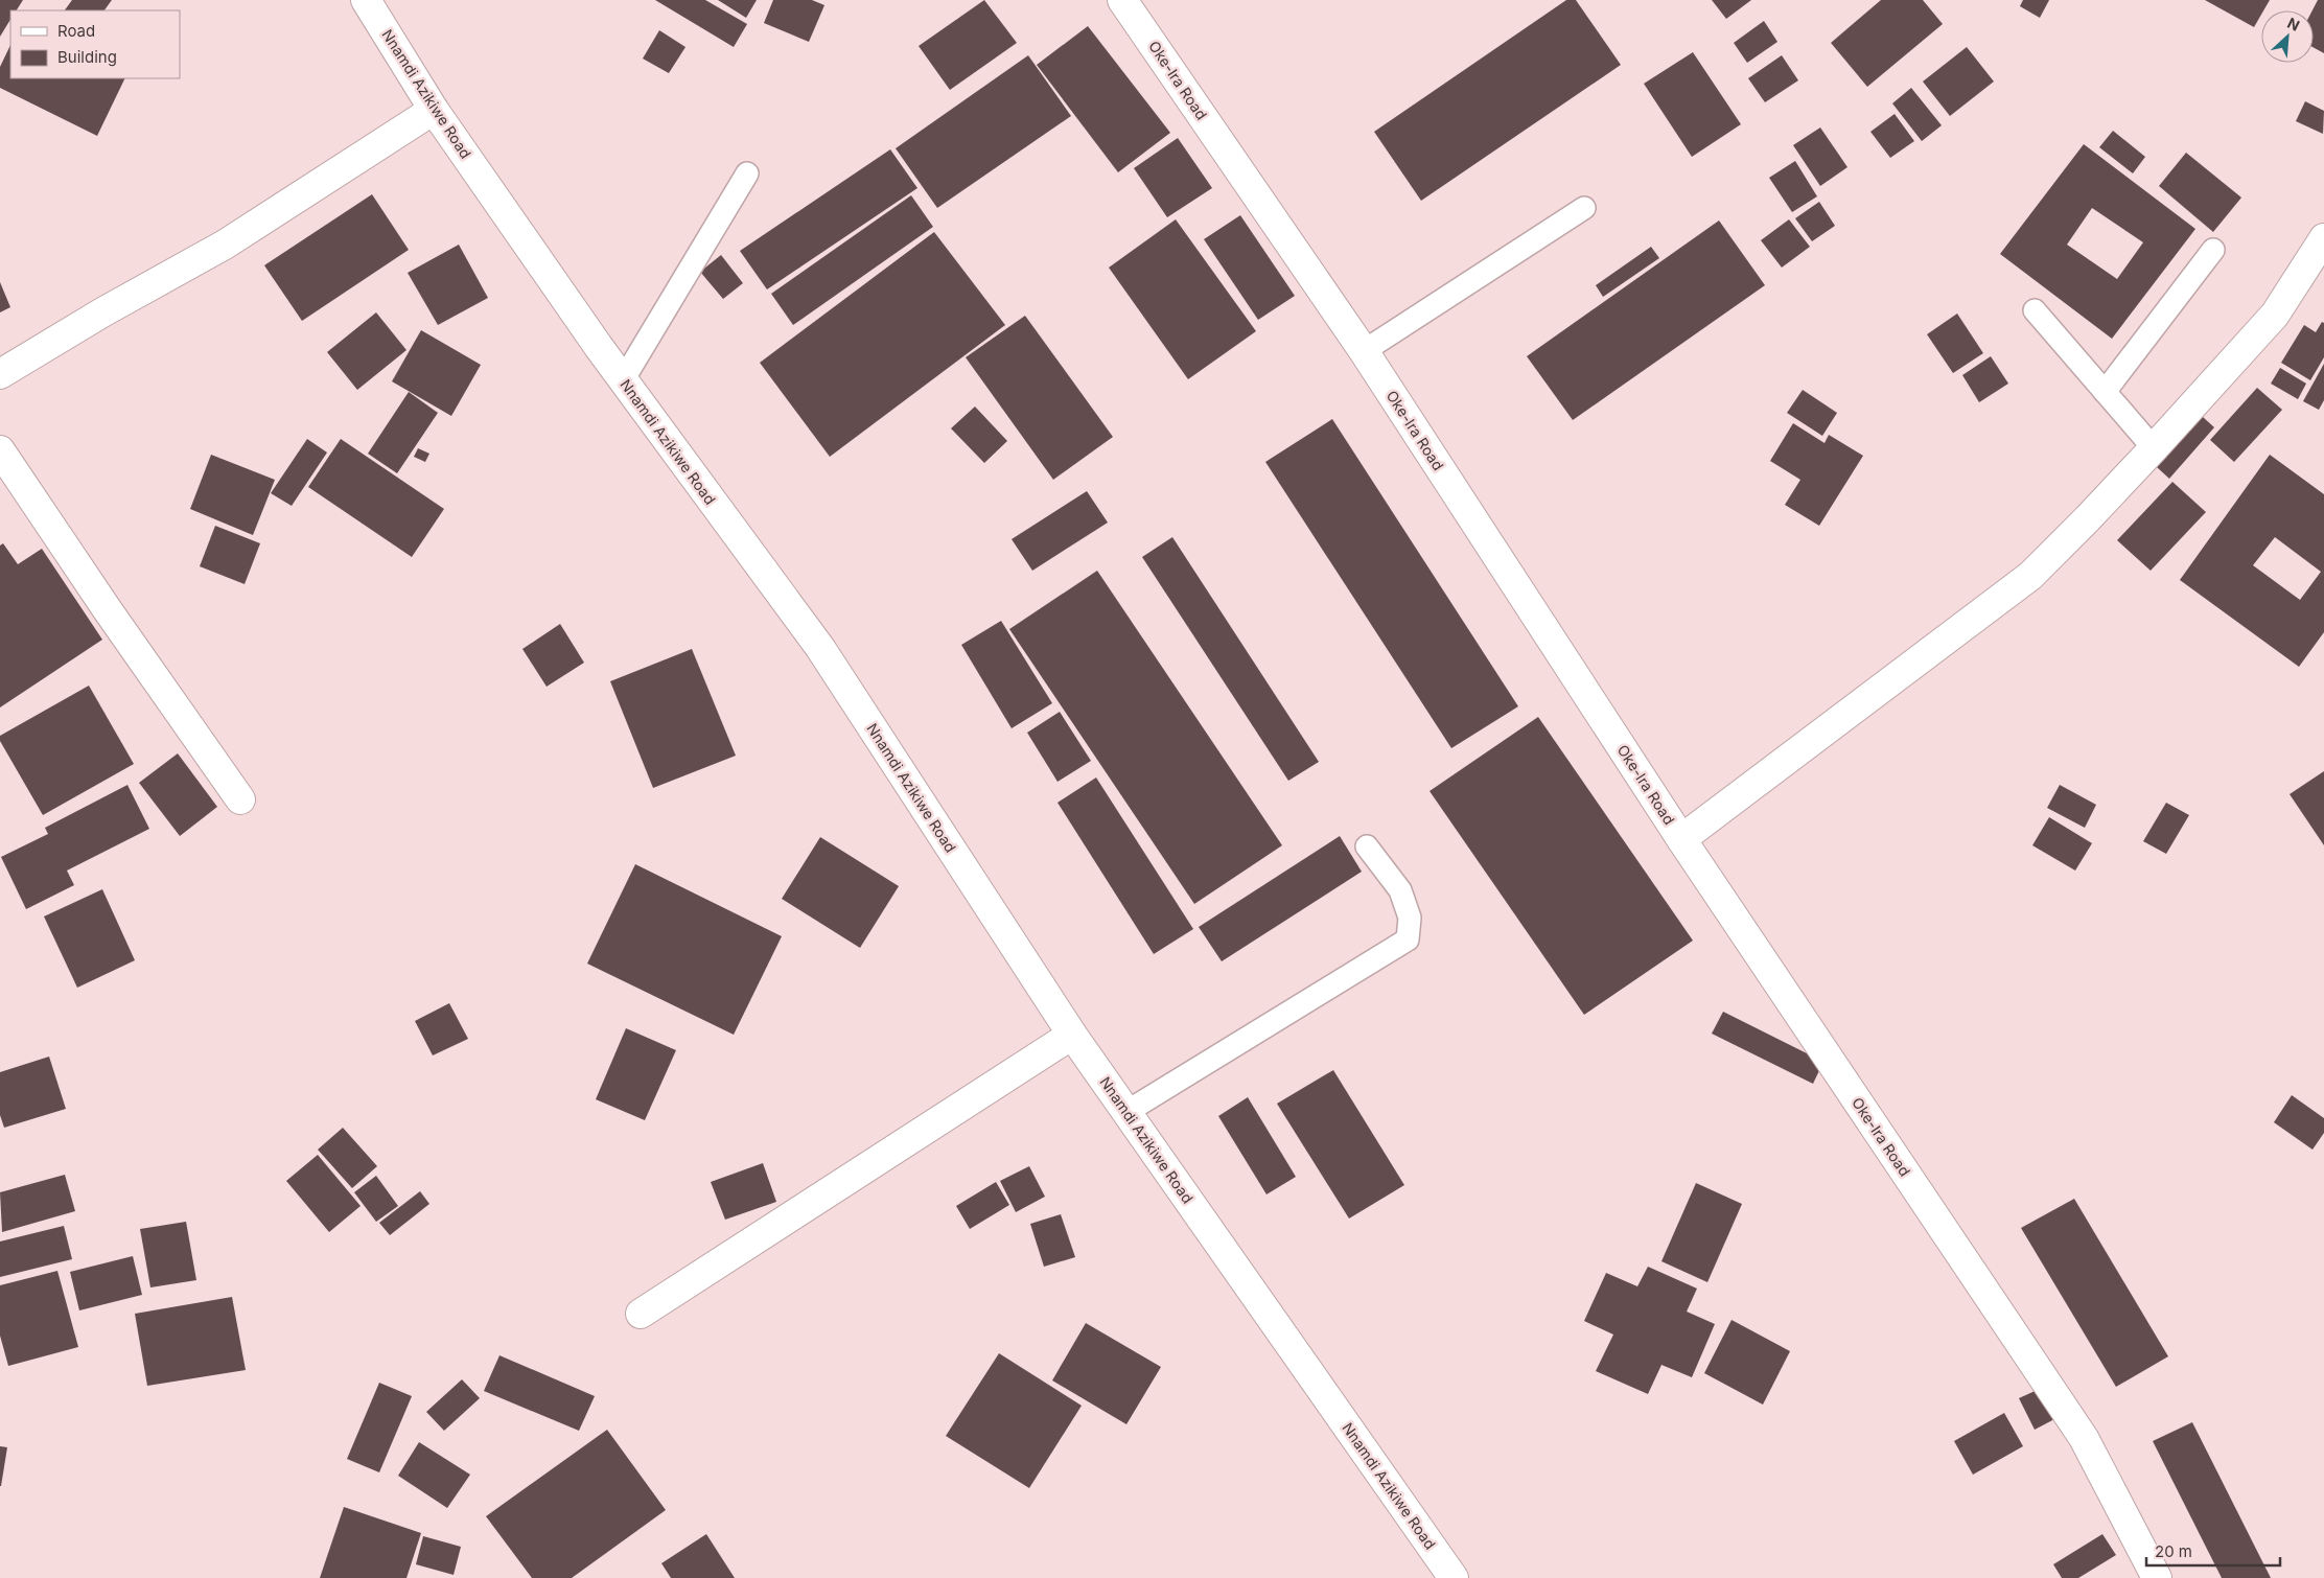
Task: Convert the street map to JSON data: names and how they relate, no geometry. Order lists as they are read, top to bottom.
{
  "streets": {
    "street": ["Oke-Ira Road", "Nnamdi Azikiwe Road"]
  },
  "legend": ["Road", "Building"],
  "scale_bar": "20 m",
  "north": "top right"
}
